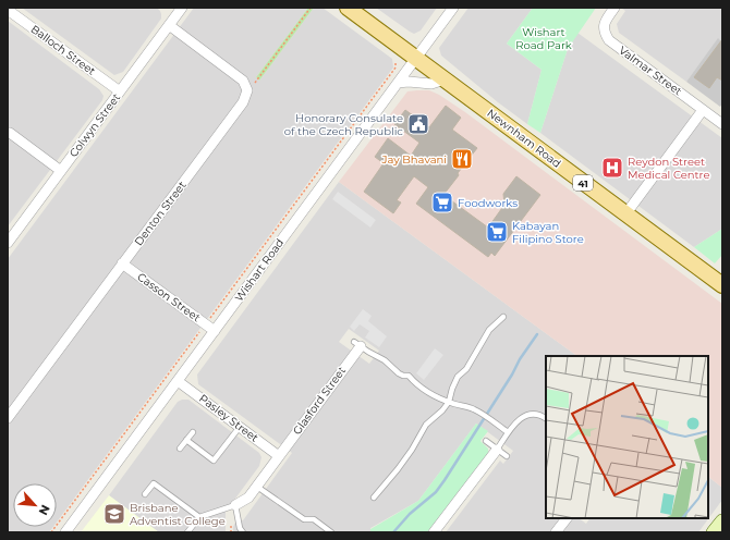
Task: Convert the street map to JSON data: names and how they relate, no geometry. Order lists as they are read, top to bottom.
{
  "streets": {
    "main road": ["Newnham Road", "41"],
    "street": [
      "Balloch Street",
      "Valmar Street",
      "Colwyn Street",
      "Denton Street",
      "Wishart Road",
      "Casson Street",
      "Glasford Street",
      "Pasley Street"
    ]
  },
  "crossings": [
    ["Balloch Street", "Colwyn Street"],
    ["Newnham Road", "Wishart Road"],
    ["Denton Street", "Casson Street"],
    ["Wishart Road", "Casson Street"],
    ["Wishart Road", "Pasley Street"],
    ["Glasford Street", "Pasley Street"]
  ],
  "parks": ["Wishart Road Park"],
  "places": {
    "public building": ["Honorary Consulate of the Czech Republic"],
    "restaurant": ["Jay Bhavani"],
    "hospital": ["Reydon Street Medical Centre"],
    "supermarket": ["Foodworks", "Kabayan Filipino Store"],
    "school or university": ["Brisbane Adventist College"]
  },
  "north": "bottom right"
}
